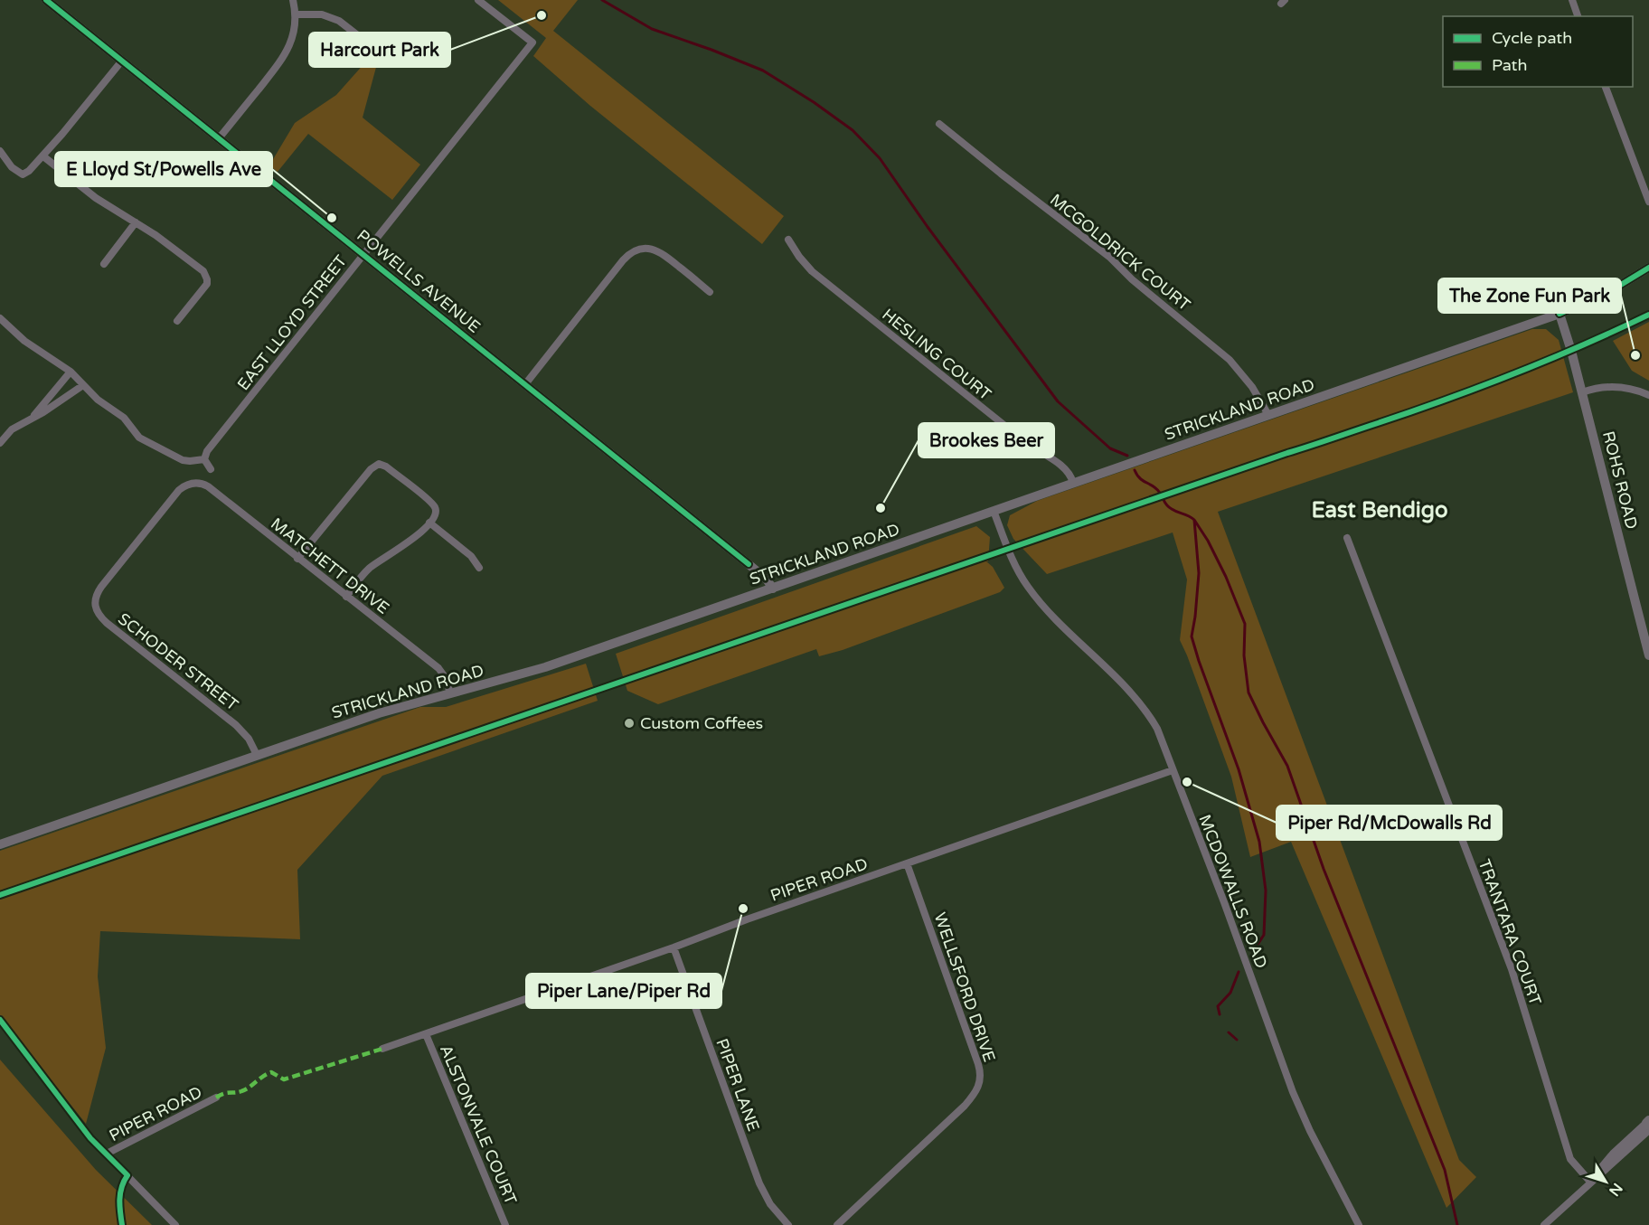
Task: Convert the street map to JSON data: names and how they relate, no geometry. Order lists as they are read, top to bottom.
{
  "streets": {
    "main road": ["POWELLS AVENUE", "STRICKLAND ROAD", "ROHS ROAD"],
    "street": [
      "MCGOLDRICK COURT",
      "EAST LLOYD STREET",
      "HESLING COURT",
      "MATCHETT DRIVE",
      "SCHODER STREET",
      "PIPER ROAD",
      "MCDOWALLS ROAD",
      "TRANTARA COURT",
      "WELLSFORD DRIVE",
      "PIPER LANE",
      "ALSTONVALE COURT"
    ]
  },
  "crossings": [
    ["MCGOLDRICK COURT", "STRICKLAND ROAD"],
    ["POWELLS AVENUE", "EAST LLOYD STREET"],
    ["POWELLS AVENUE", "STRICKLAND ROAD"],
    ["HESLING COURT", "STRICKLAND ROAD"],
    ["STRICKLAND ROAD", "ROHS ROAD"],
    ["STRICKLAND ROAD", "MATCHETT DRIVE"],
    ["STRICKLAND ROAD", "SCHODER STREET"],
    ["STRICKLAND ROAD", "MCDOWALLS ROAD"],
    ["MATCHETT DRIVE", "SCHODER STREET"],
    ["PIPER ROAD", "MCDOWALLS ROAD"],
    ["PIPER ROAD", "WELLSFORD DRIVE"],
    ["PIPER ROAD", "PIPER LANE"],
    ["PIPER ROAD", "ALSTONVALE COURT"]
  ],
  "districts": ["East Bendigo"],
  "places": [
    "Harcourt Park",
    "E Lloyd St/Powells Ave",
    "The Zone Fun Park",
    "Brookes Beer",
    "Custom Coffees",
    "Piper Rd/McDowalls Rd",
    "Piper Lane/Piper Rd"
  ],
  "legend": ["Cycle path", "Path"],
  "north": "bottom right"
}
